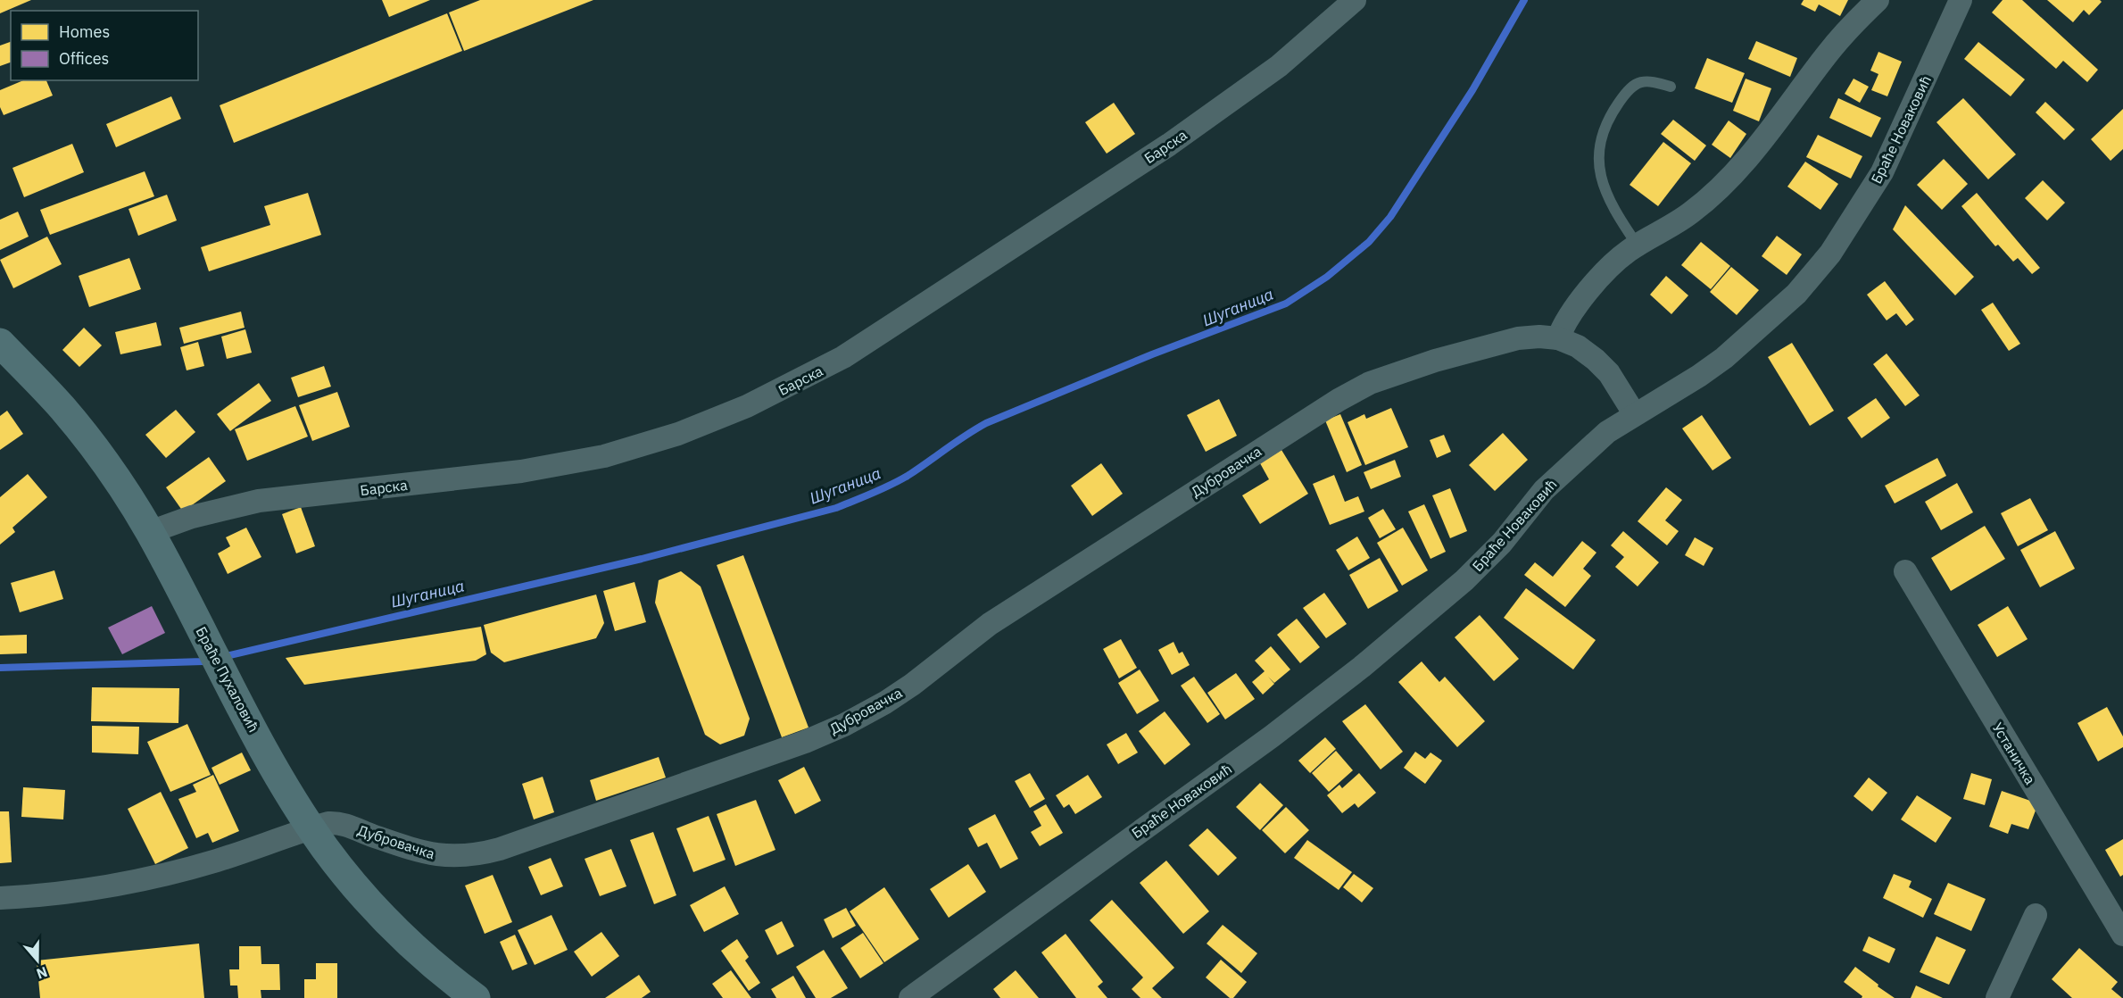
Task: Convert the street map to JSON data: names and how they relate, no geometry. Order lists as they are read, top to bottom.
{
  "streets": {
    "main road": ["Браће Пухаловић"],
    "street": [
      "Браће Новаковић",
      "Барска",
      "Дубровачка",
      "Устаничка"
    ]
  },
  "crossings": [
    ["Браће Новаковић", "Дубровачка"],
    ["Барска", "Браће Пухаловић"],
    ["Дубровачка", "Браће Пухаловић"]
  ],
  "water": ["Шуганица"],
  "legend": ["Homes", "Offices"],
  "north": "bottom"
}
